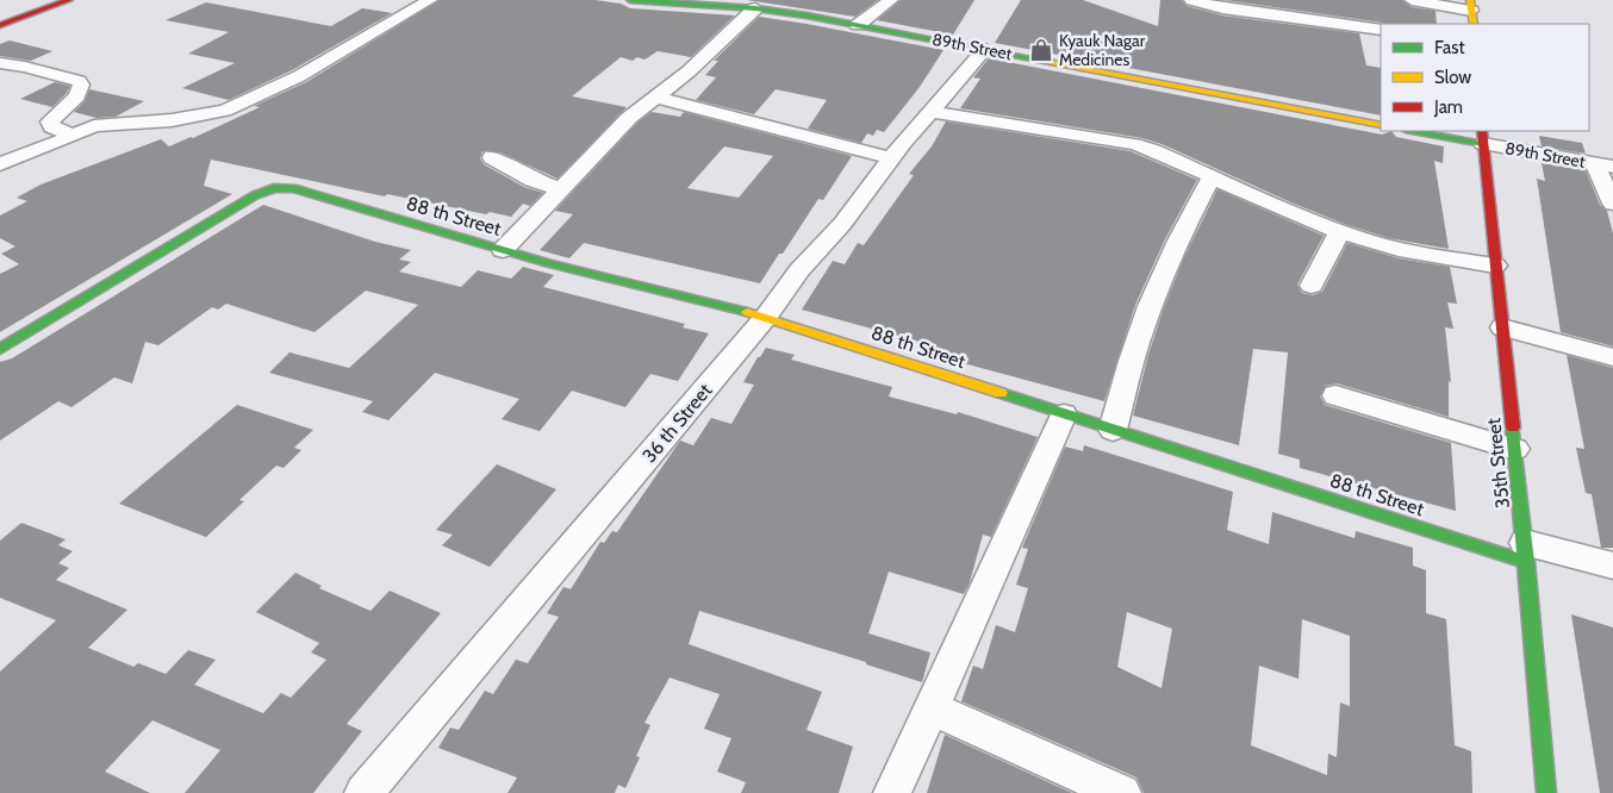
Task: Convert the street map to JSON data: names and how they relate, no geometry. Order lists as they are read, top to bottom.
{
  "streets": {
    "main road": ["89th Street", "88 th Street", "35th Street"],
    "street": ["36 th Street"]
  },
  "crossings": [
    ["89th Street", "36 th Street"],
    ["89th Street", "35th Street"],
    ["88 th Street", "36 th Street"],
    ["88 th Street", "35th Street"]
  ],
  "places": {
    "shop": ["Kyauk Nagar Medicines"]
  },
  "legend": ["Fast", "Slow", "Jam"]
}
